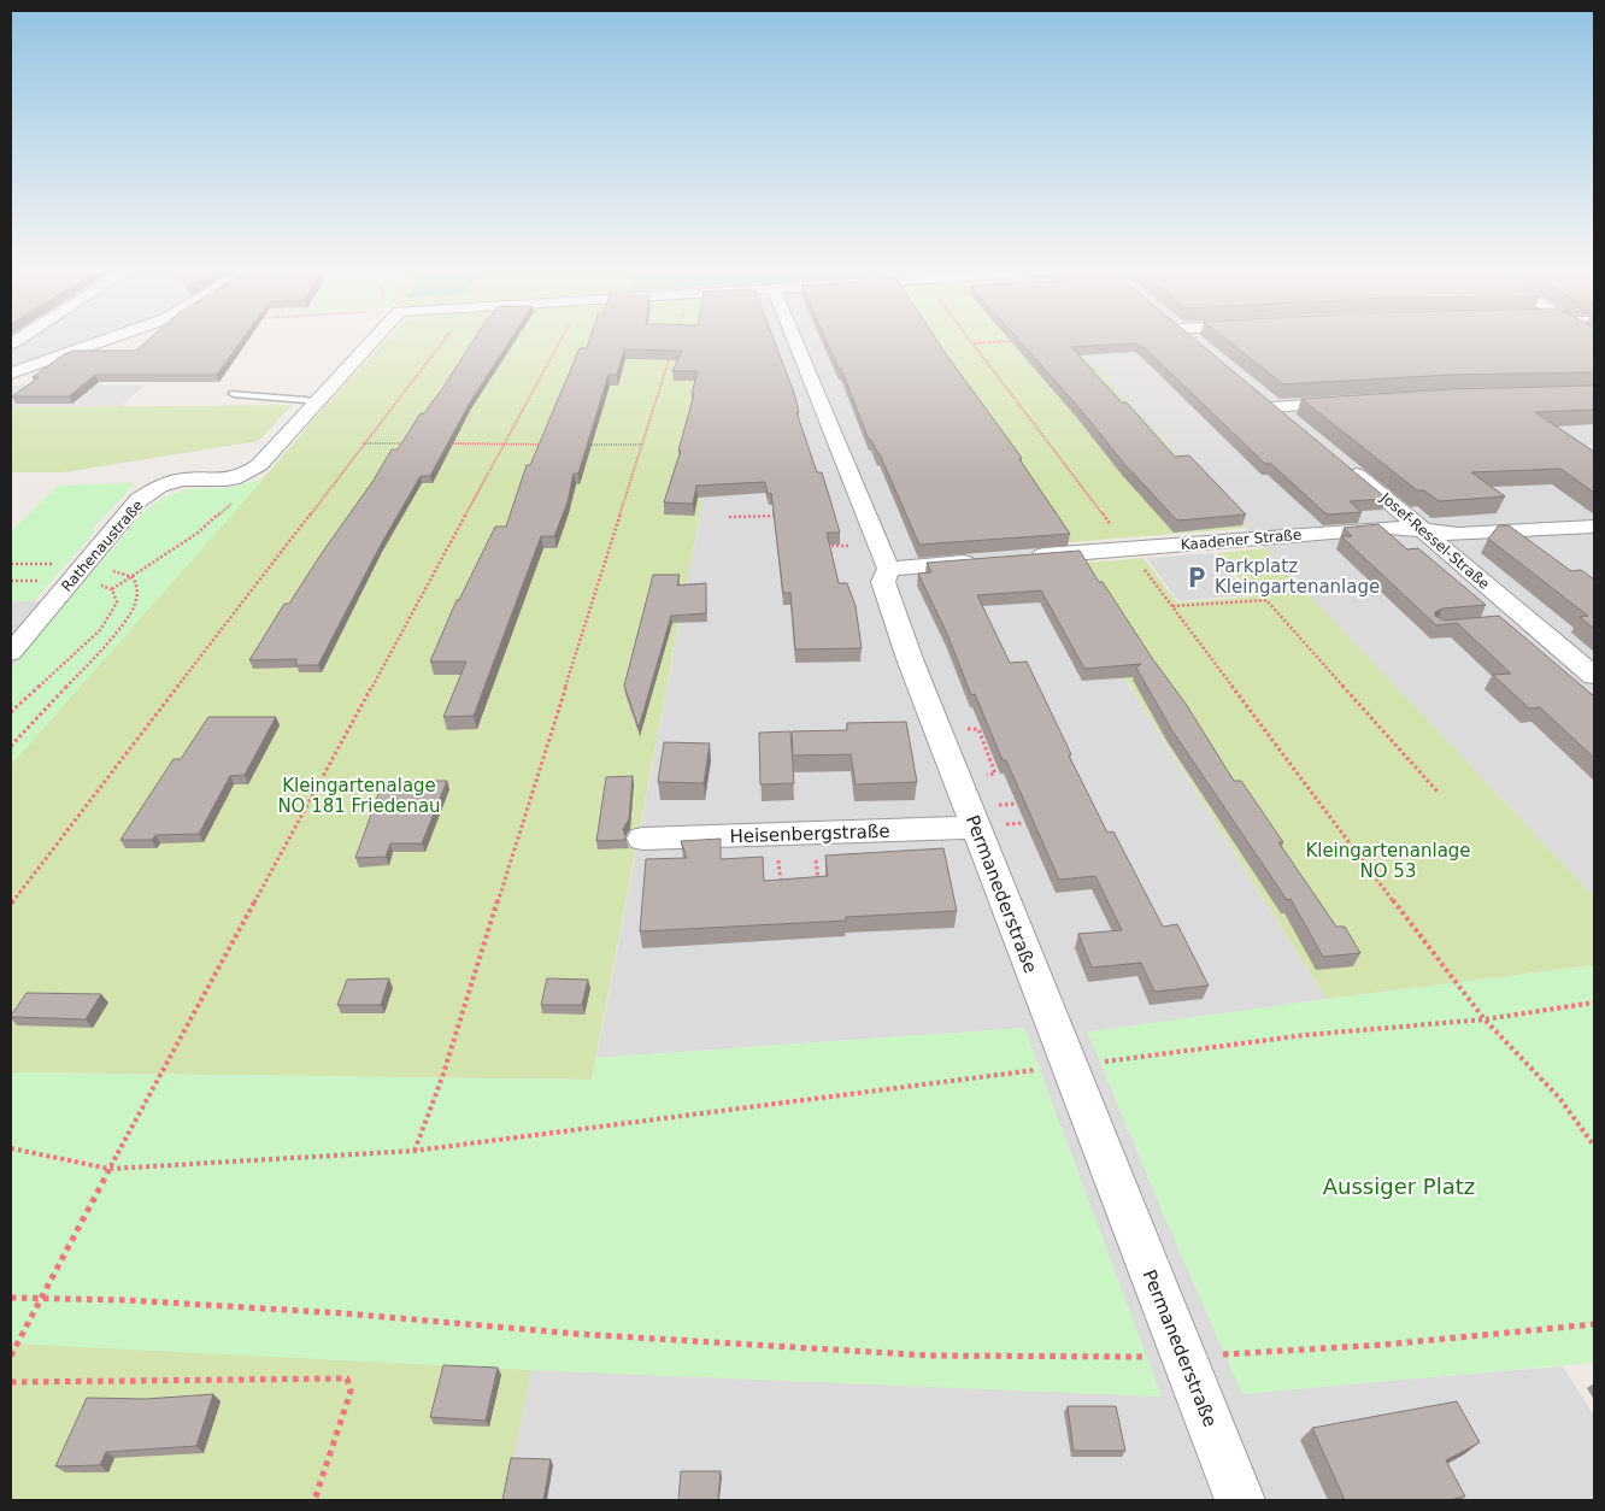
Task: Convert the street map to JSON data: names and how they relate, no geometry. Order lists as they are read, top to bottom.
{
  "streets": {
    "street": [
      "Kaadener Straße",
      "Josef-Ressel-Straße",
      "Rathenaustraße",
      "Heisenbergstraße",
      "Permanederstraße"
    ]
  },
  "crossings": [
    ["Kaadener Straße", "Josef-Ressel-Straße"],
    ["Heisenbergstraße", "Permanederstraße"]
  ],
  "parks": ["Kleingartenalage NO 181 Friedenau", "Kleingartenanlage NO 53", "Aussiger Platz"],
  "places": {
    "parking": ["Parkplatz Kleingartenanlage"]
  }
}
